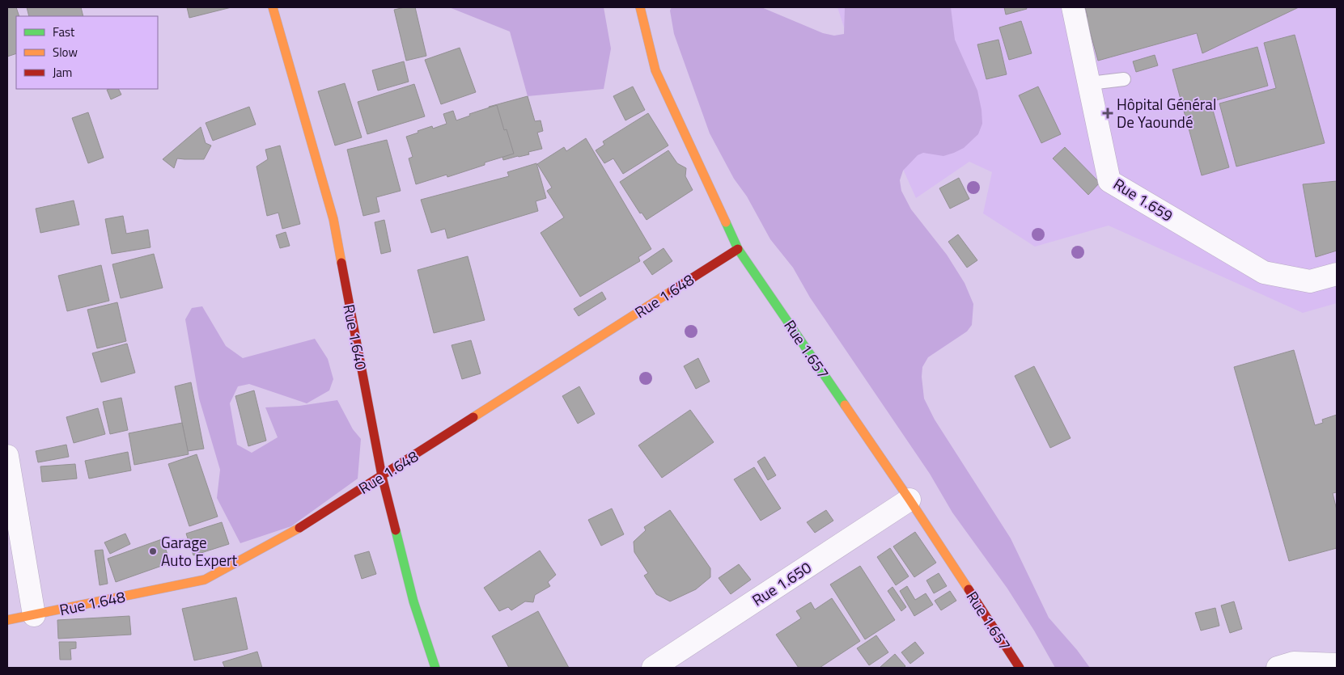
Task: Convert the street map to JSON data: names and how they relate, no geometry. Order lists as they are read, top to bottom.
{
  "streets": {
    "street": [
      "Rue 1.659",
      "Rue 1.648",
      "Rue 1.640",
      "Rue 1.657",
      "Rue 1.650"
    ]
  },
  "crossings": [
    ["Rue 1.648", "Rue 1.640"],
    ["Rue 1.648", "Rue 1.657"],
    ["Rue 1.657", "Rue 1.650"]
  ],
  "places": {
    "health": ["Hôpital Général De Yaoundé"],
    "other": ["Garage Auto Expert"]
  },
  "legend": ["Fast", "Slow", "Jam"]
}
